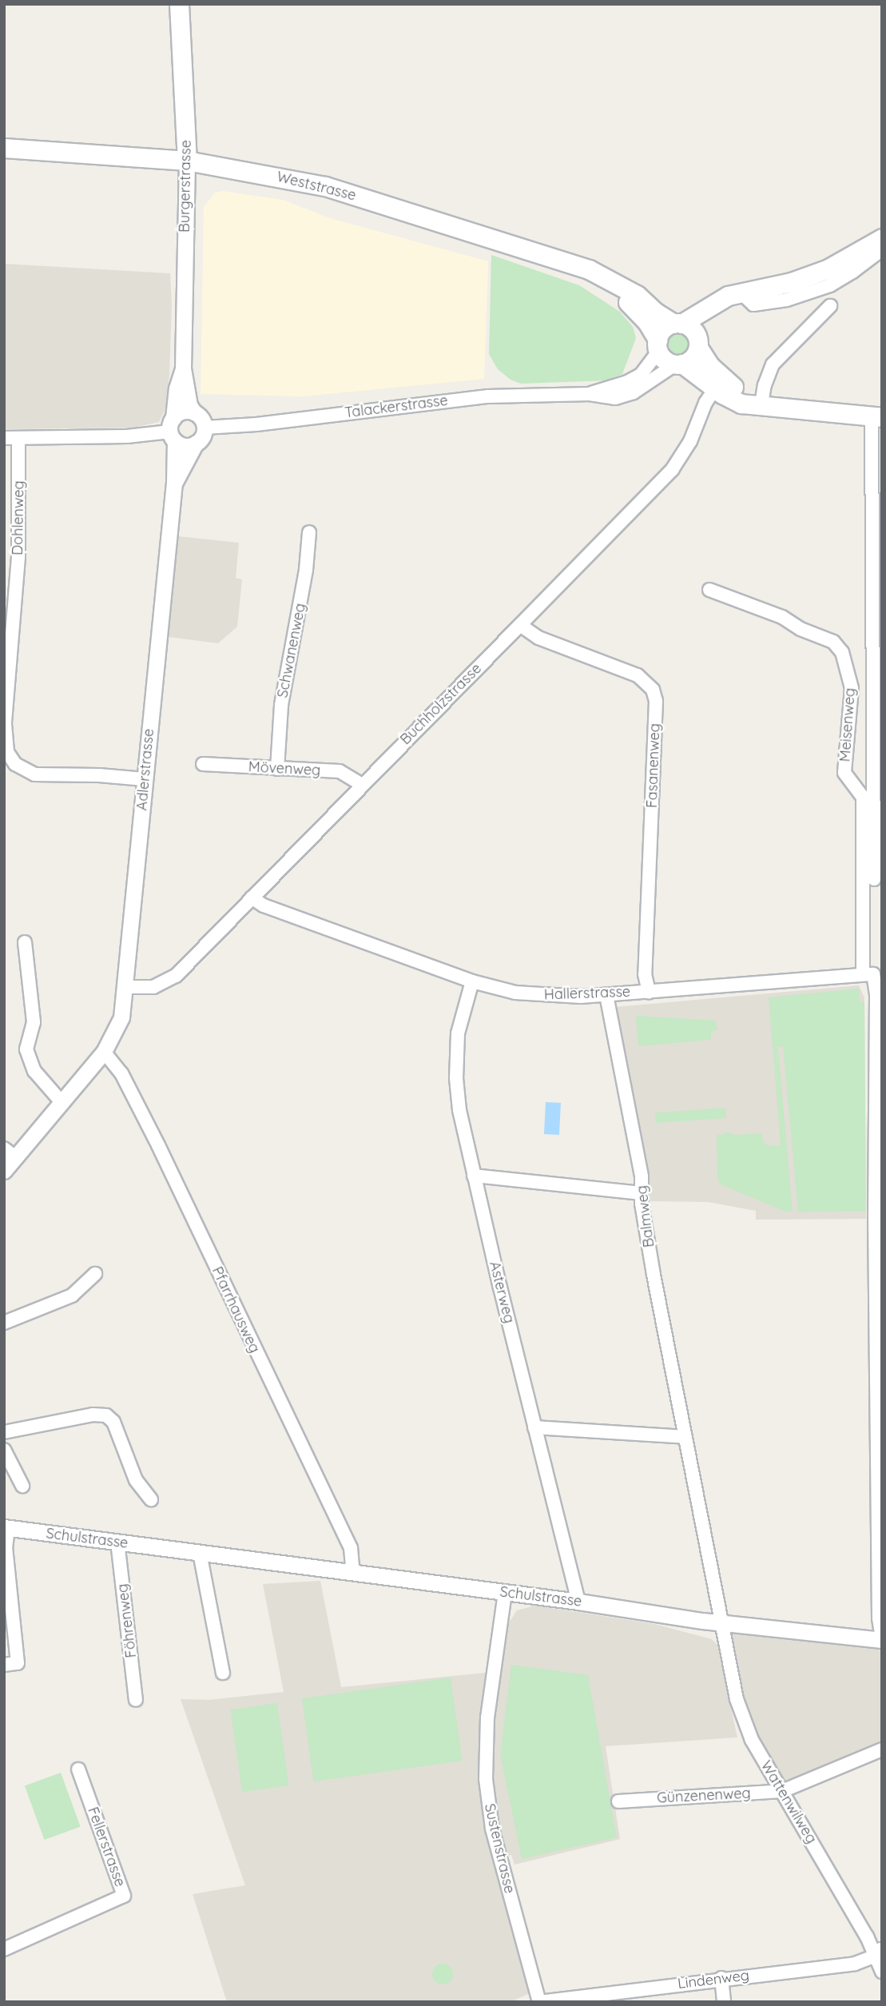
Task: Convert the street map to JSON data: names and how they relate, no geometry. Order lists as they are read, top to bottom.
{
  "streets": {
    "main road": ["Burgerstrasse", "Weststrasse"],
    "street": [
      "Talackerstrasse",
      "Dohlenweg",
      "Schwanenweg",
      "Buchholzstrasse",
      "Meisenweg",
      "Fasanenweg",
      "Mövenweg",
      "Adlerstrasse",
      "Hallerstrasse",
      "Balmweg",
      "Asterweg",
      "Pfarrhausweg",
      "Schulstrasse",
      "Föhrenweg",
      "Günzenenweg",
      "Wattenwilweg",
      "Fellerstrasse",
      "Sustenstrasse",
      "Lindenweg"
    ]
  },
  "crossings": [
    ["Burgerstrasse", "Weststrasse"],
    ["Burgerstrasse", "Talackerstrasse"],
    ["Burgerstrasse", "Adlerstrasse"],
    ["Weststrasse", "Talackerstrasse"],
    ["Talackerstrasse", "Adlerstrasse"],
    ["Dohlenweg", "Adlerstrasse"],
    ["Schwanenweg", "Mövenweg"],
    ["Buchholzstrasse", "Fasanenweg"],
    ["Buchholzstrasse", "Mövenweg"],
    ["Buchholzstrasse", "Adlerstrasse"],
    ["Buchholzstrasse", "Hallerstrasse"],
    ["Meisenweg", "Hallerstrasse"],
    ["Meisenweg", "Schulstrasse"],
    ["Fasanenweg", "Hallerstrasse"],
    ["Adlerstrasse", "Pfarrhausweg"],
    ["Hallerstrasse", "Balmweg"],
    ["Hallerstrasse", "Asterweg"],
    ["Balmweg", "Schulstrasse"],
    ["Balmweg", "Wattenwilweg"],
    ["Asterweg", "Schulstrasse"],
    ["Pfarrhausweg", "Schulstrasse"],
    ["Schulstrasse", "Föhrenweg"],
    ["Schulstrasse", "Wattenwilweg"],
    ["Schulstrasse", "Sustenstrasse"],
    ["Günzenenweg", "Wattenwilweg"],
    ["Wattenwilweg", "Lindenweg"],
    ["Sustenstrasse", "Lindenweg"]
  ]
}
